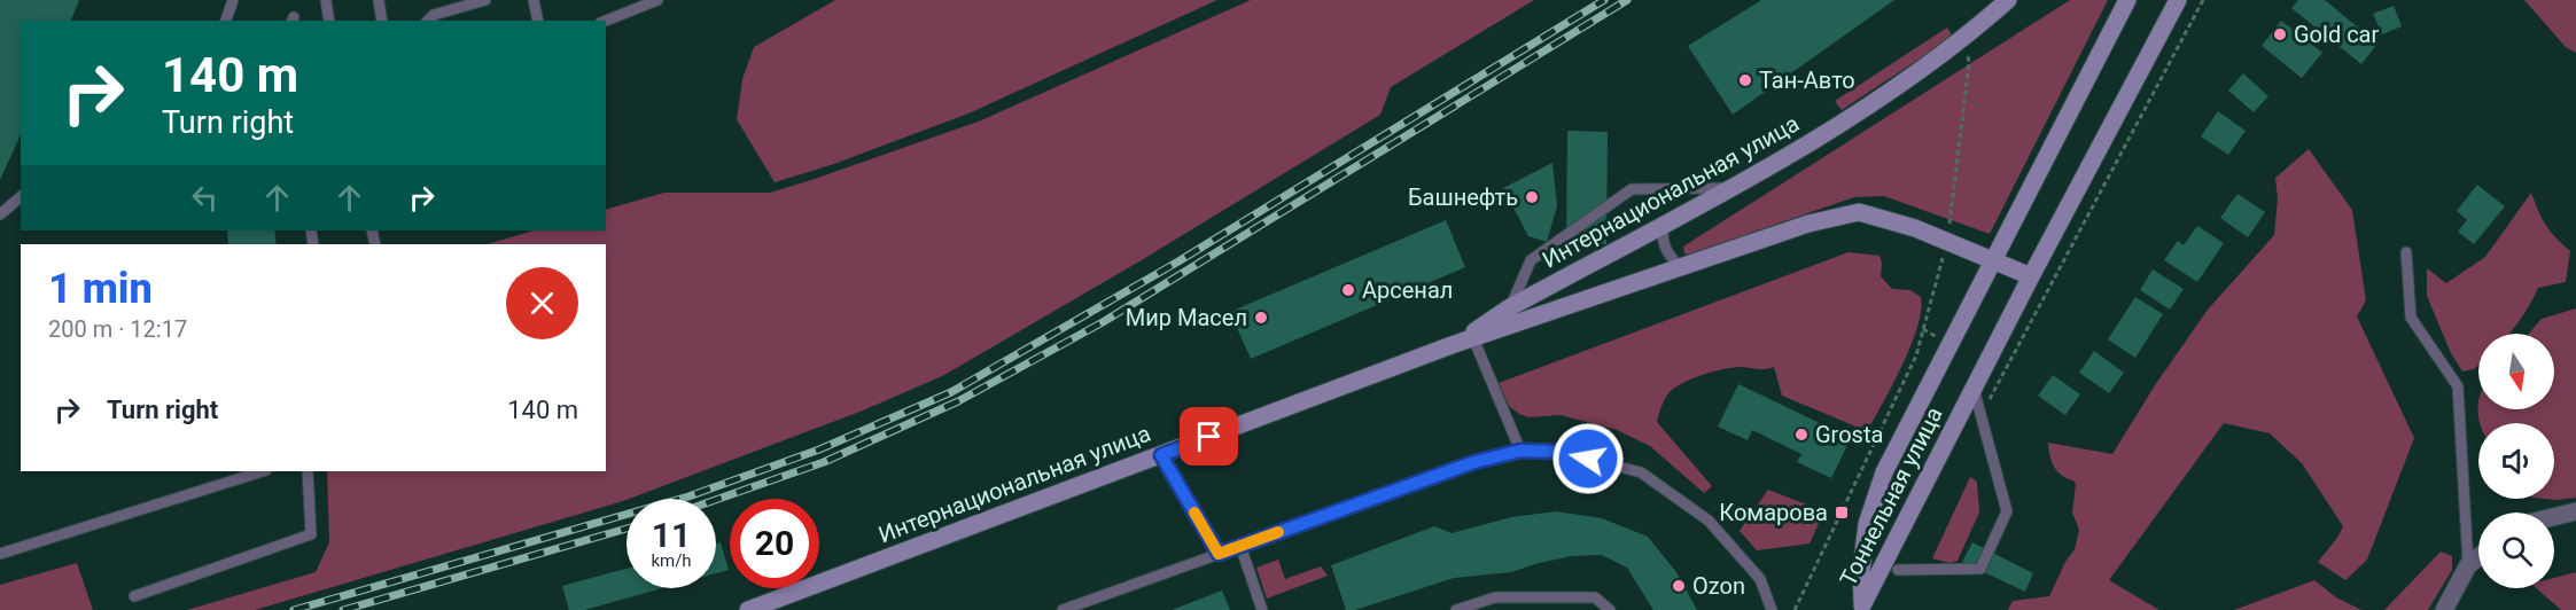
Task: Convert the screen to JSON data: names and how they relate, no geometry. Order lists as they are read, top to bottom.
{
  "streets": {
    "main road": ["Интернациональная улица", "Тоннельная улица"]
  },
  "crossings": [
    ["Интернациональная улица", "Тоннельная улица"]
  ],
  "places": {
    "other": [
      "Gold car",
      "Тан-Авто",
      "Башнефть",
      "Арсенал",
      "Мир Масел",
      "Grosta",
      "Ozon"
    ],
    "transit": ["Комарова"]
  },
  "north": "bottom",
  "page": {
    "turn": ["140 m", "Turn right"],
    "heading": ["1 min", "200 m · 12:17"],
    "list": [
      {
        "name": "Turn right",
        "value": "140 m"
      }
    ],
    "speed": "11 km/h",
    "limit": "20"
  }
}
